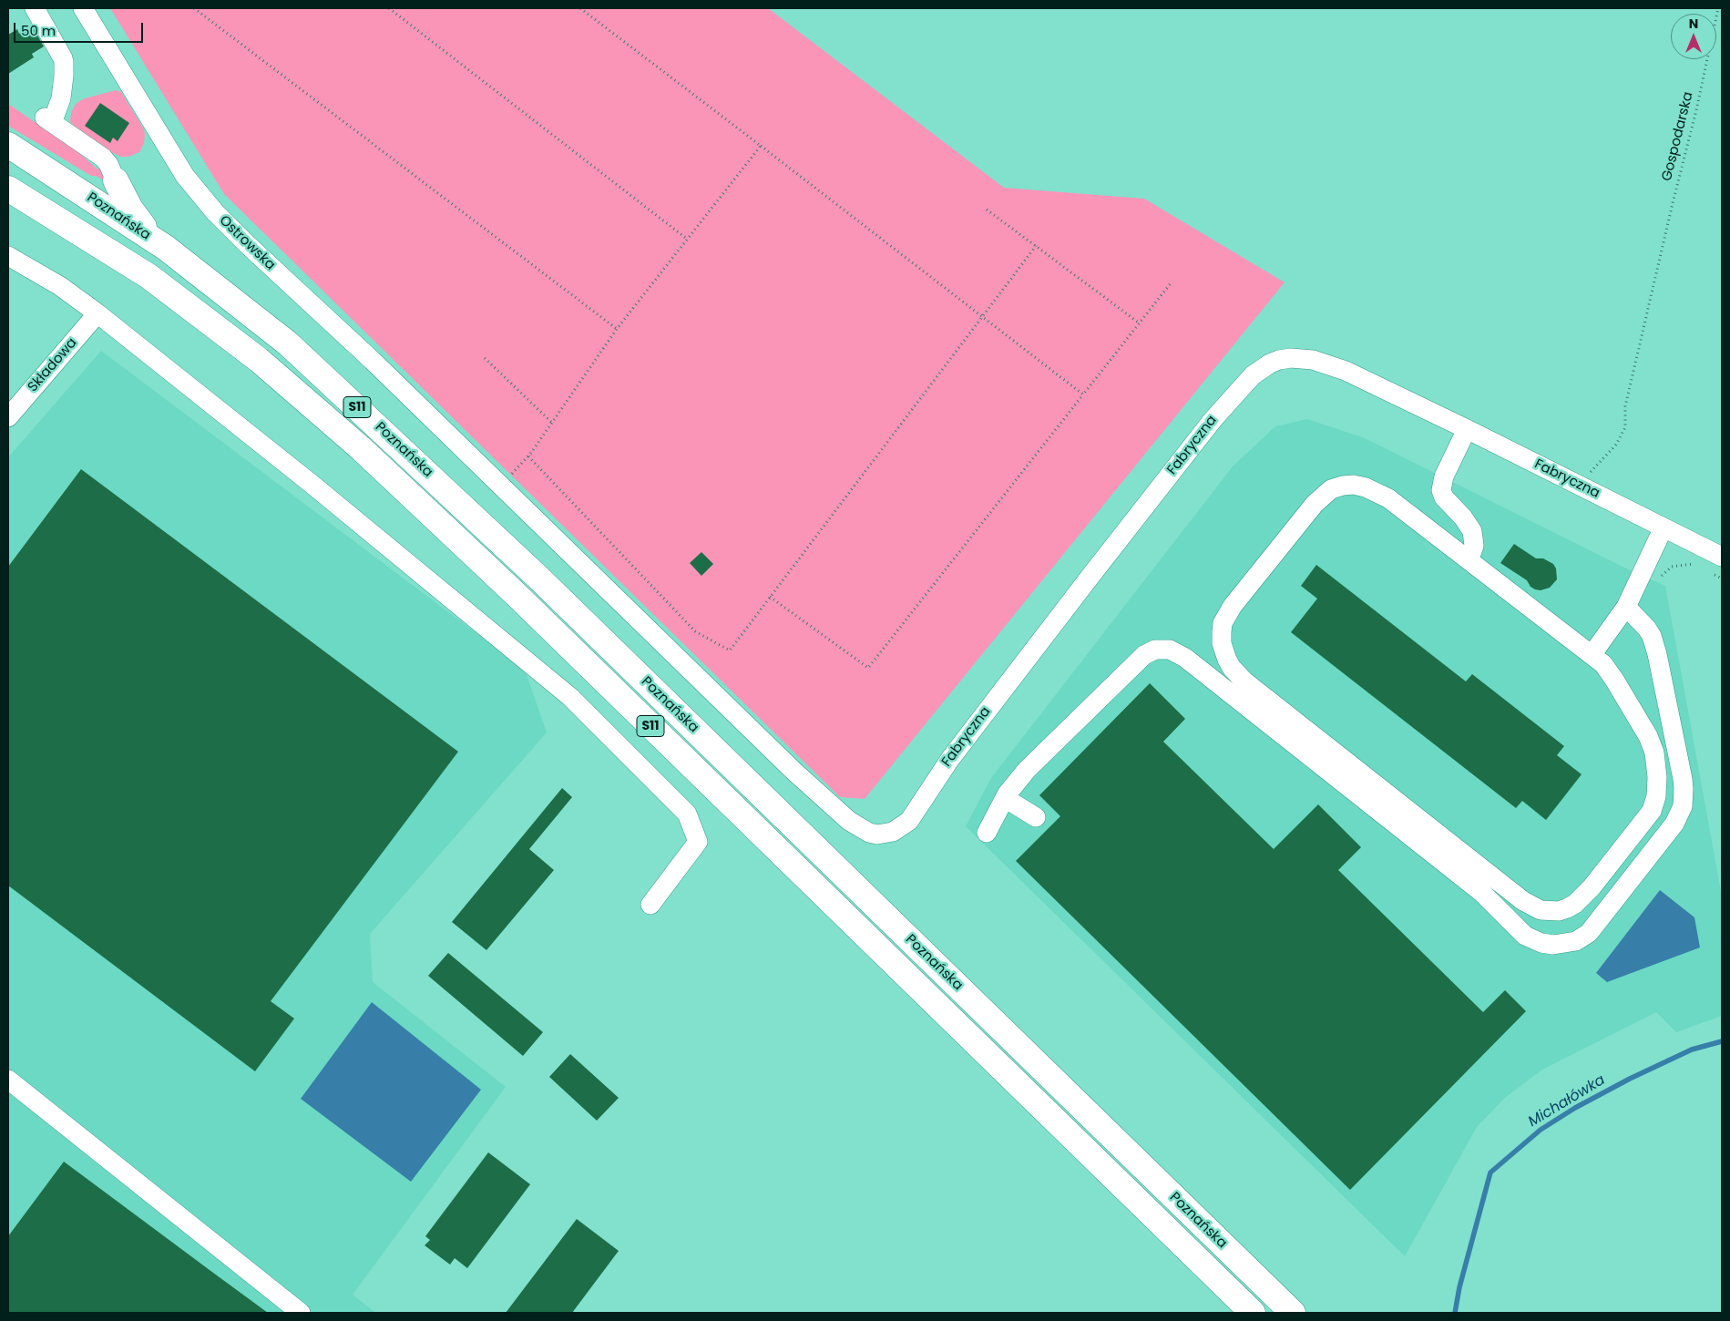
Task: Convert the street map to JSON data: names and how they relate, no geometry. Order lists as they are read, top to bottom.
{
  "streets": {
    "highway": ["Poznańska", "S11"],
    "street": ["Ostrowska", "Składowa", "Fabryczna"],
    "path": ["Gospodarska"]
  },
  "crossings": [
    ["Gospodarska", "Fabryczna"],
    ["Ostrowska", "Fabryczna"]
  ],
  "water": ["Michałówka"],
  "scale_bar": "50 m",
  "north": "top"
}
